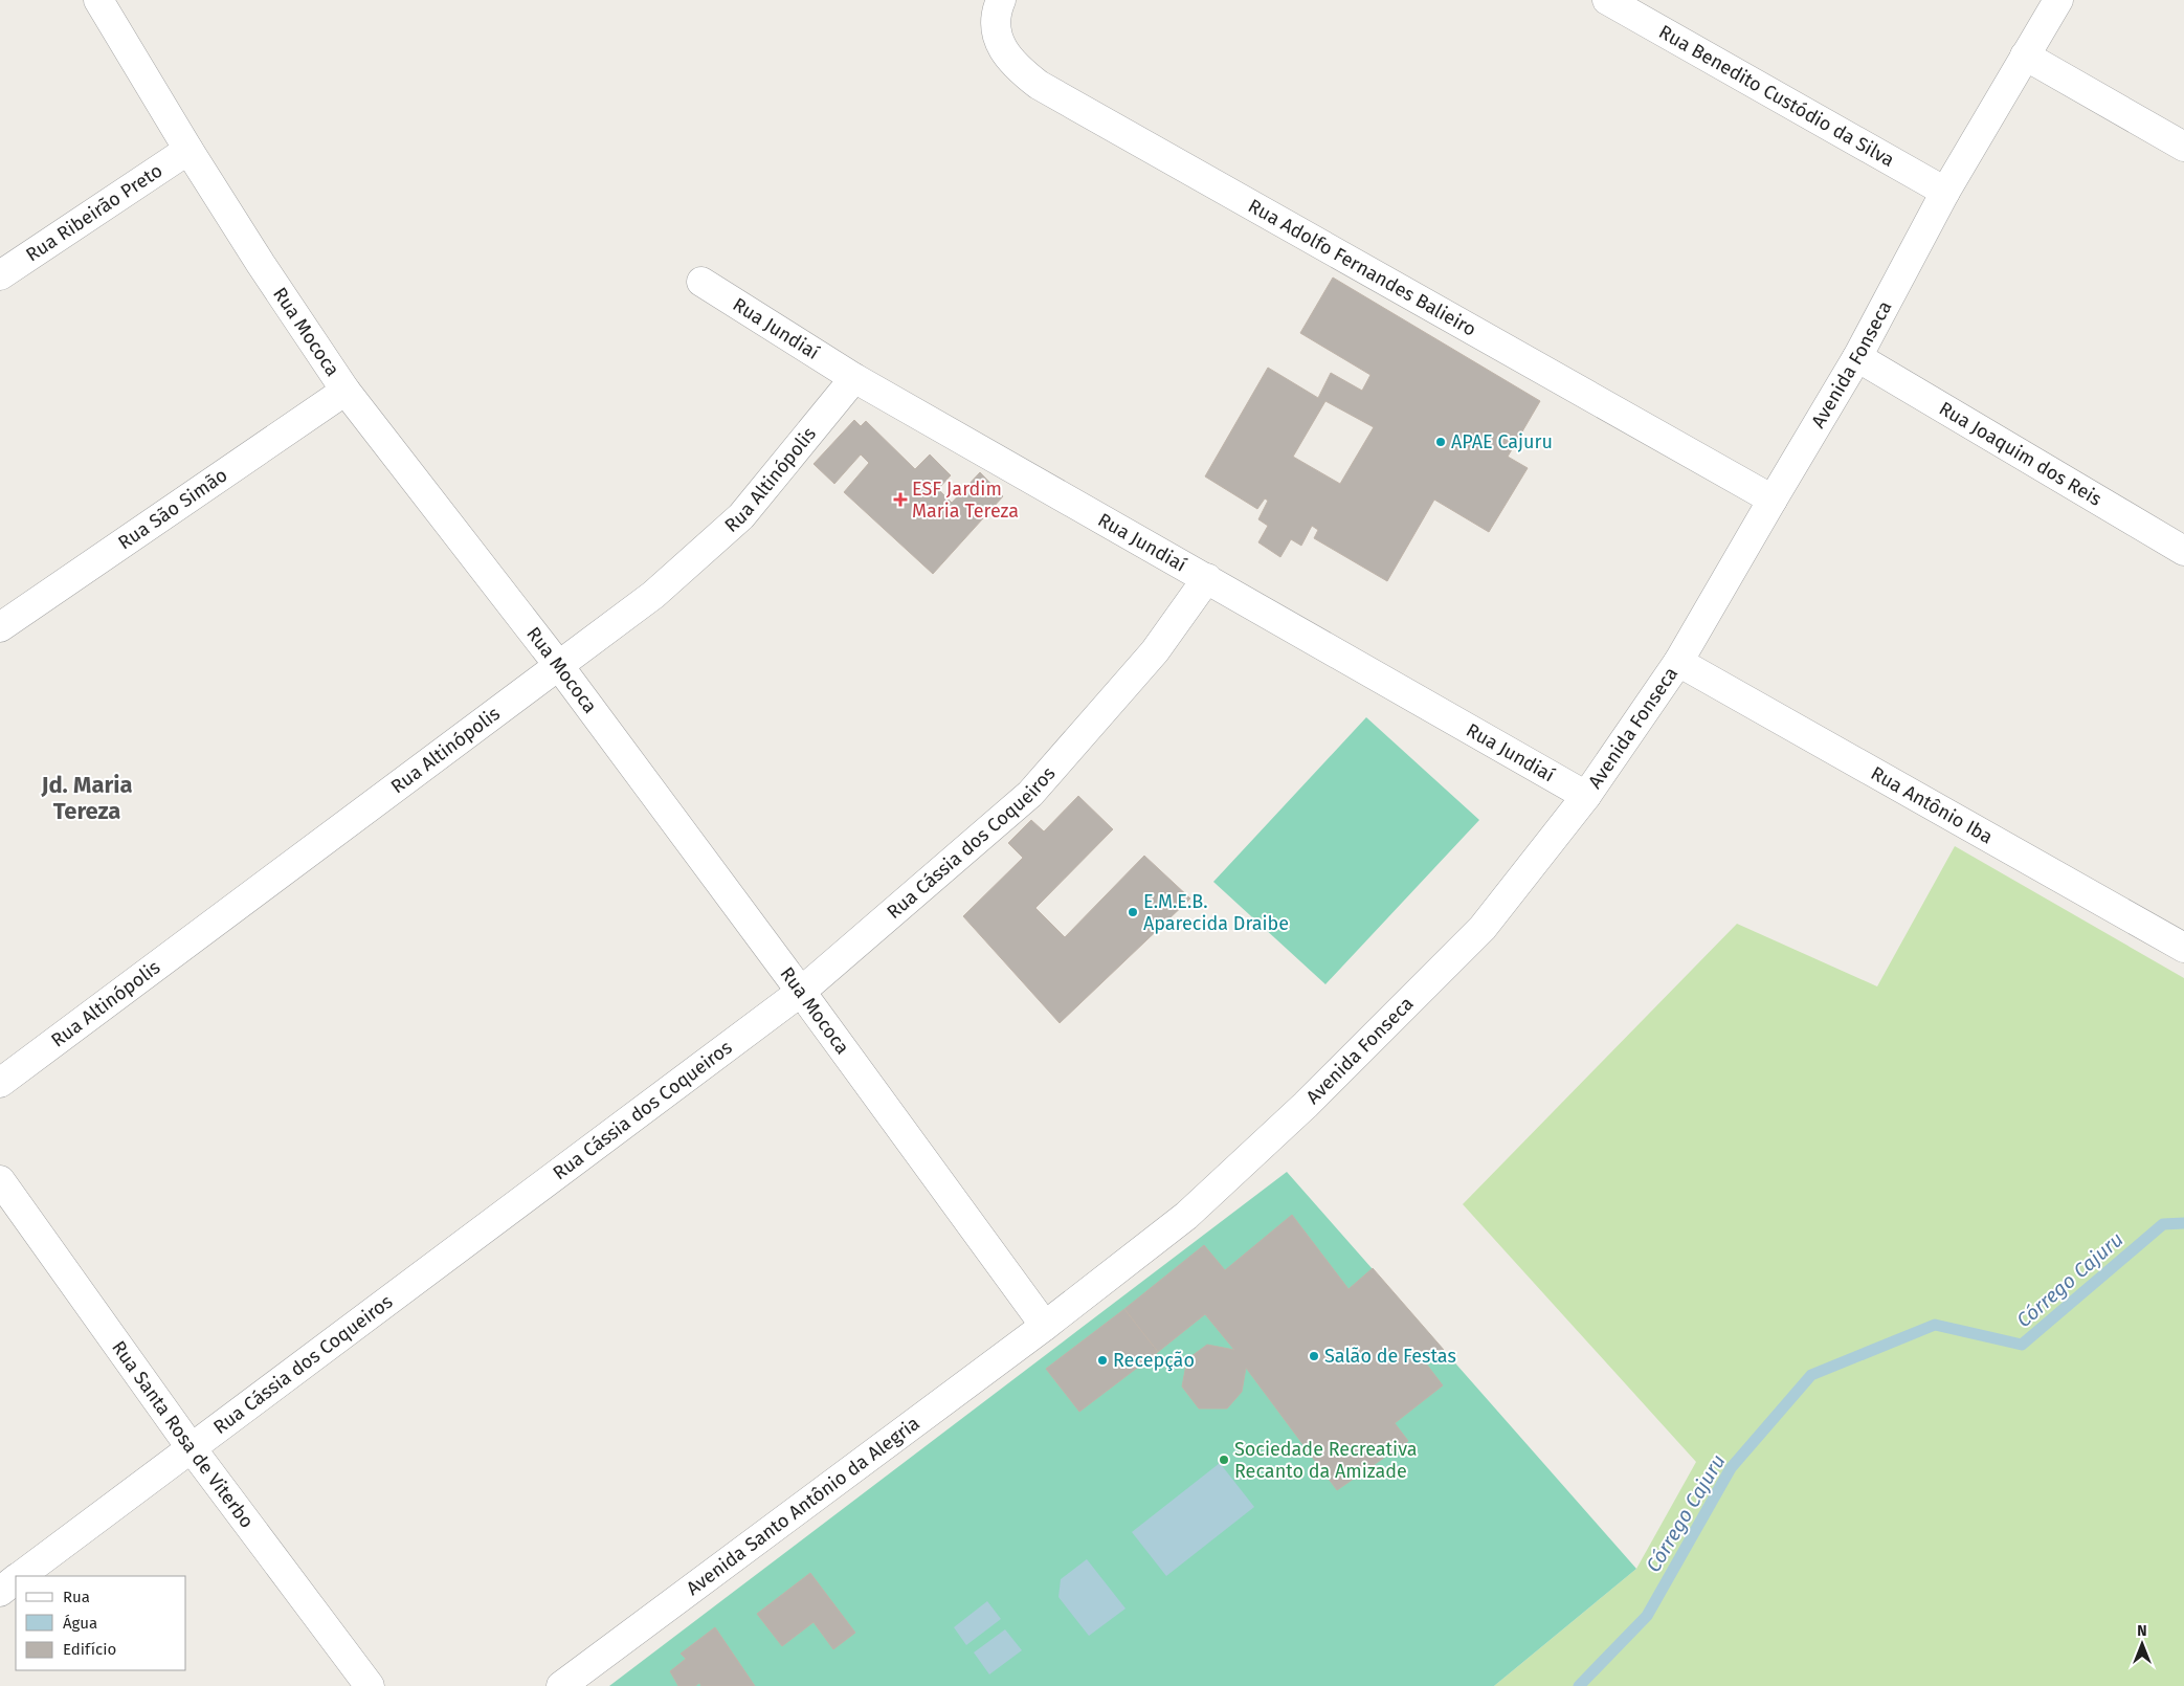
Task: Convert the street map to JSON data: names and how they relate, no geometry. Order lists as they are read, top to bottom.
{
  "streets": {
    "street": [
      "Rua Benedito Custódio da Silva",
      "Rua Ribeirão Preto",
      "Rua Adolfo Fernandes Balieiro",
      "Rua Jundiaí",
      "Rua Mococa",
      "Avenida Fonseca",
      "Rua Joaquim dos Reis",
      "Rua Altinópolis",
      "Rua São Simão",
      "Rua Antônio Iba",
      "Rua Cássia dos Coqueiros",
      "Rua Santa Rosa de Viterbo",
      "Avenida Santo Antônio da Alegria"
    ]
  },
  "crossings": [
    ["Rua Benedito Custódio da Silva", "Avenida Fonseca"],
    ["Rua Ribeirão Preto", "Rua Mococa"],
    ["Rua Adolfo Fernandes Balieiro", "Avenida Fonseca"],
    ["Rua Jundiaí", "Avenida Fonseca"],
    ["Rua Jundiaí", "Rua Altinópolis"],
    ["Rua Jundiaí", "Rua Cássia dos Coqueiros"],
    ["Rua Mococa", "Avenida Fonseca"],
    ["Rua Mococa", "Rua Altinópolis"],
    ["Rua Mococa", "Rua São Simão"],
    ["Rua Mococa", "Rua Cássia dos Coqueiros"],
    ["Rua Mococa", "Avenida Santo Antônio da Alegria"],
    ["Avenida Fonseca", "Rua Joaquim dos Reis"],
    ["Avenida Fonseca", "Rua Antônio Iba"],
    ["Avenida Fonseca", "Avenida Santo Antônio da Alegria"],
    ["Rua Cássia dos Coqueiros", "Rua Santa Rosa de Viterbo"]
  ],
  "districts": ["Jd. Maria Tereza"],
  "water": ["Córrego Cajuru"],
  "places": {
    "other": [
      "APAE Cajuru",
      "E.M.E.B. Aparecida Draibe",
      "Salão de Festas",
      "Recepção",
      "Sociedade Recreativa Recanto da Amizade"
    ],
    "health": ["ESF Jardim Maria Tereza"]
  },
  "legend": ["Rua", "Água", "Edifício"],
  "north": "top"
}
